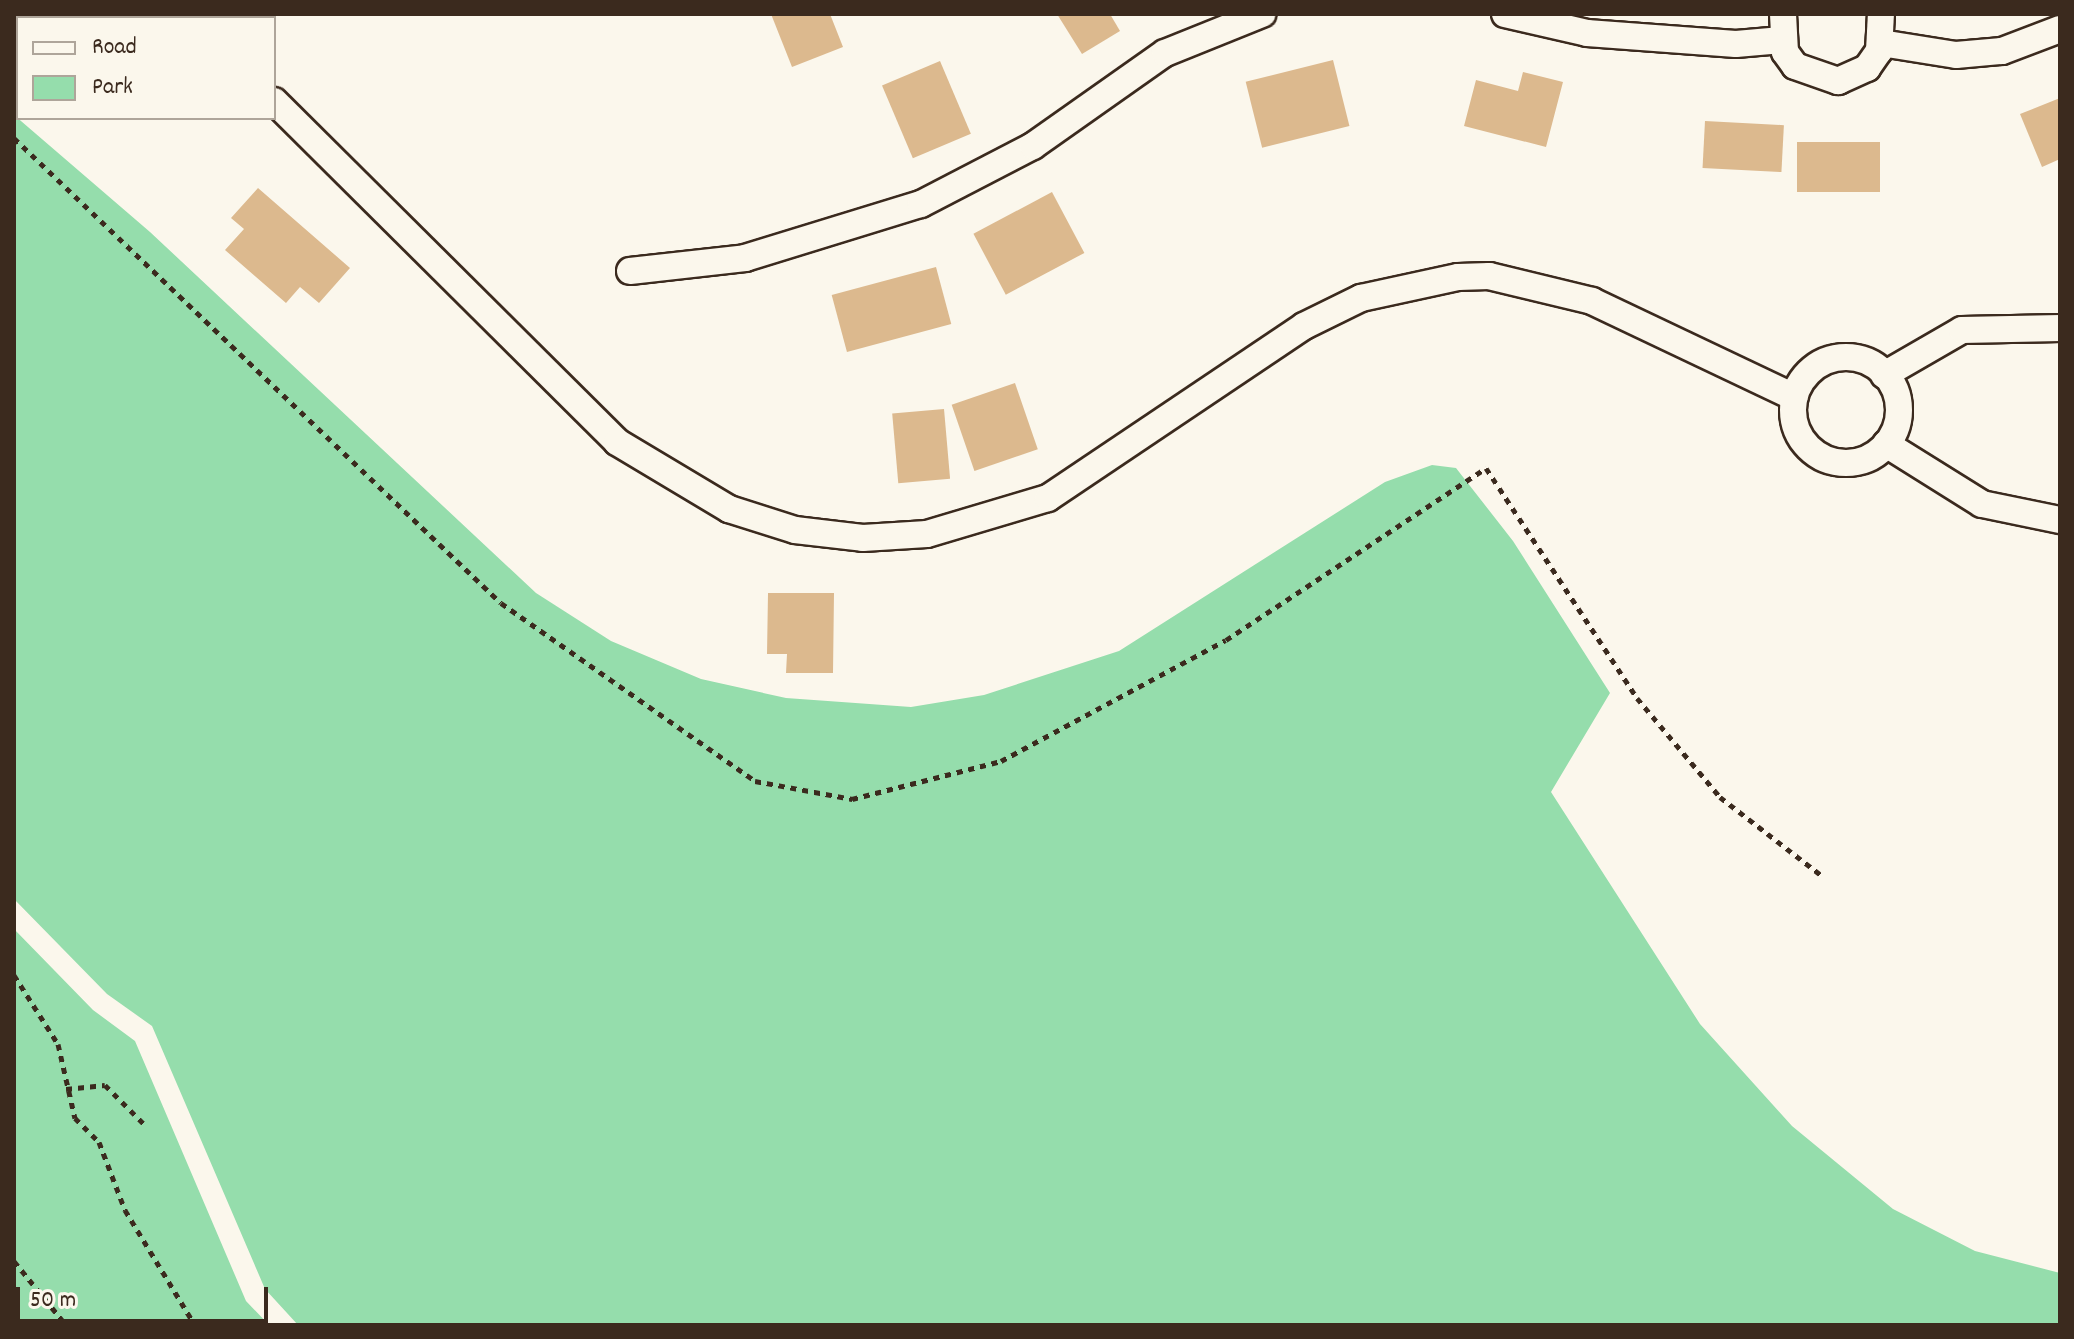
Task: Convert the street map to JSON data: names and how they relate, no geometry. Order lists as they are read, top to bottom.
{
  "legend": ["Road", "Park"],
  "scale_bar": "50 m"
}
